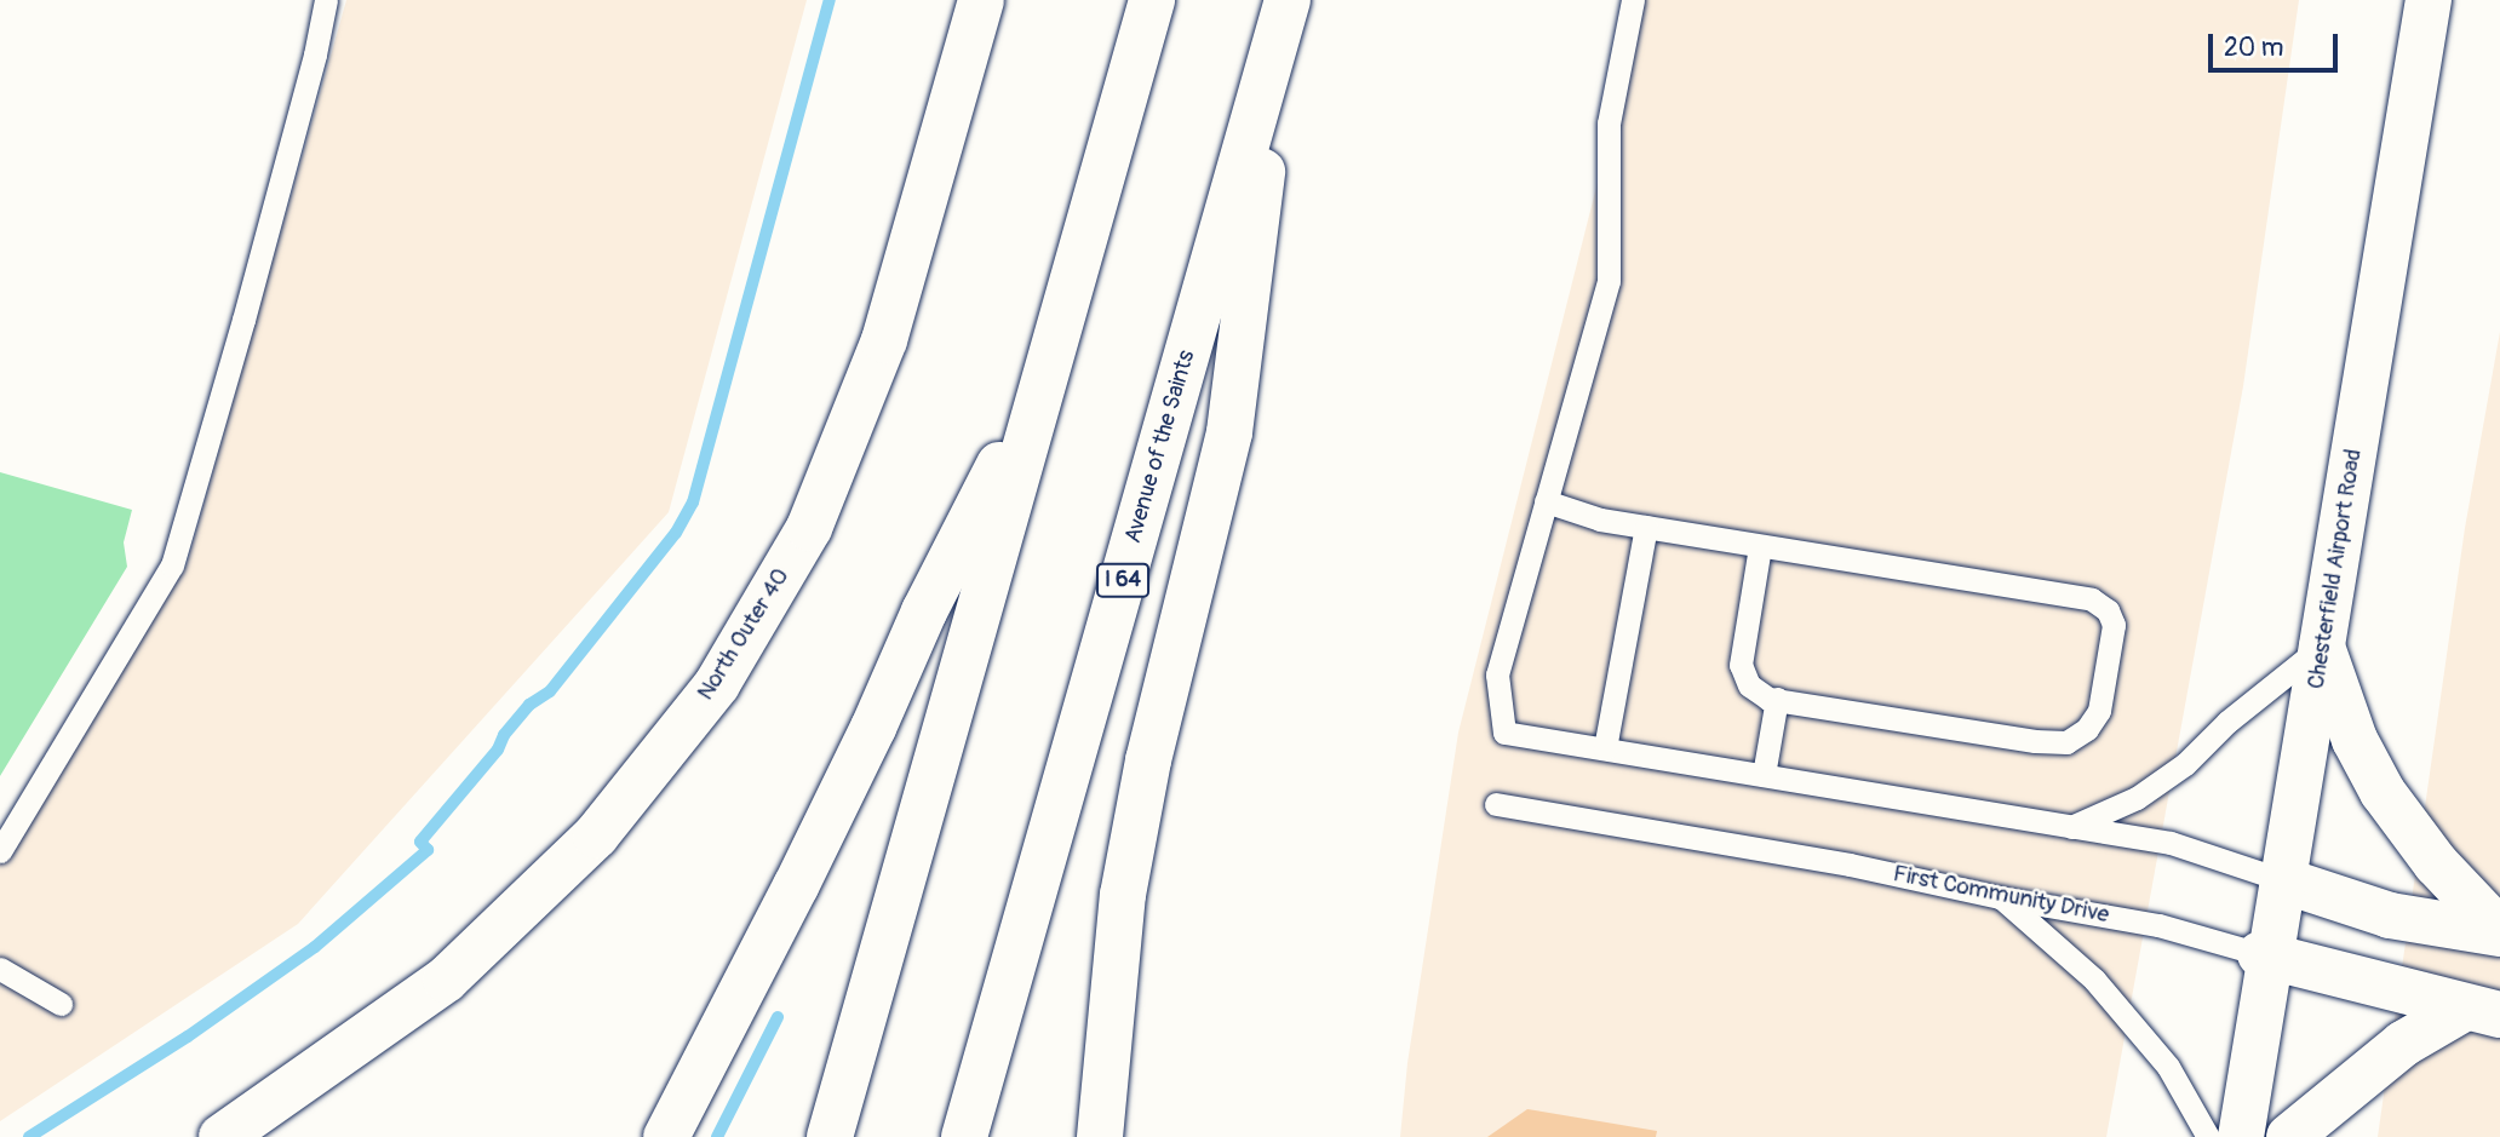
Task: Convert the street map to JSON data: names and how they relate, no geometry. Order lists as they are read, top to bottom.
{
  "streets": {
    "main road": [
      "Avenue of the Saints",
      "Chesterfield Airport Road",
      "I 64",
      "North Outer 40",
      "First Community Drive"
    ]
  },
  "crossings": [
    ["Chesterfield Airport Road", "First Community Drive"]
  ],
  "scale_bar": "20 m"
}
